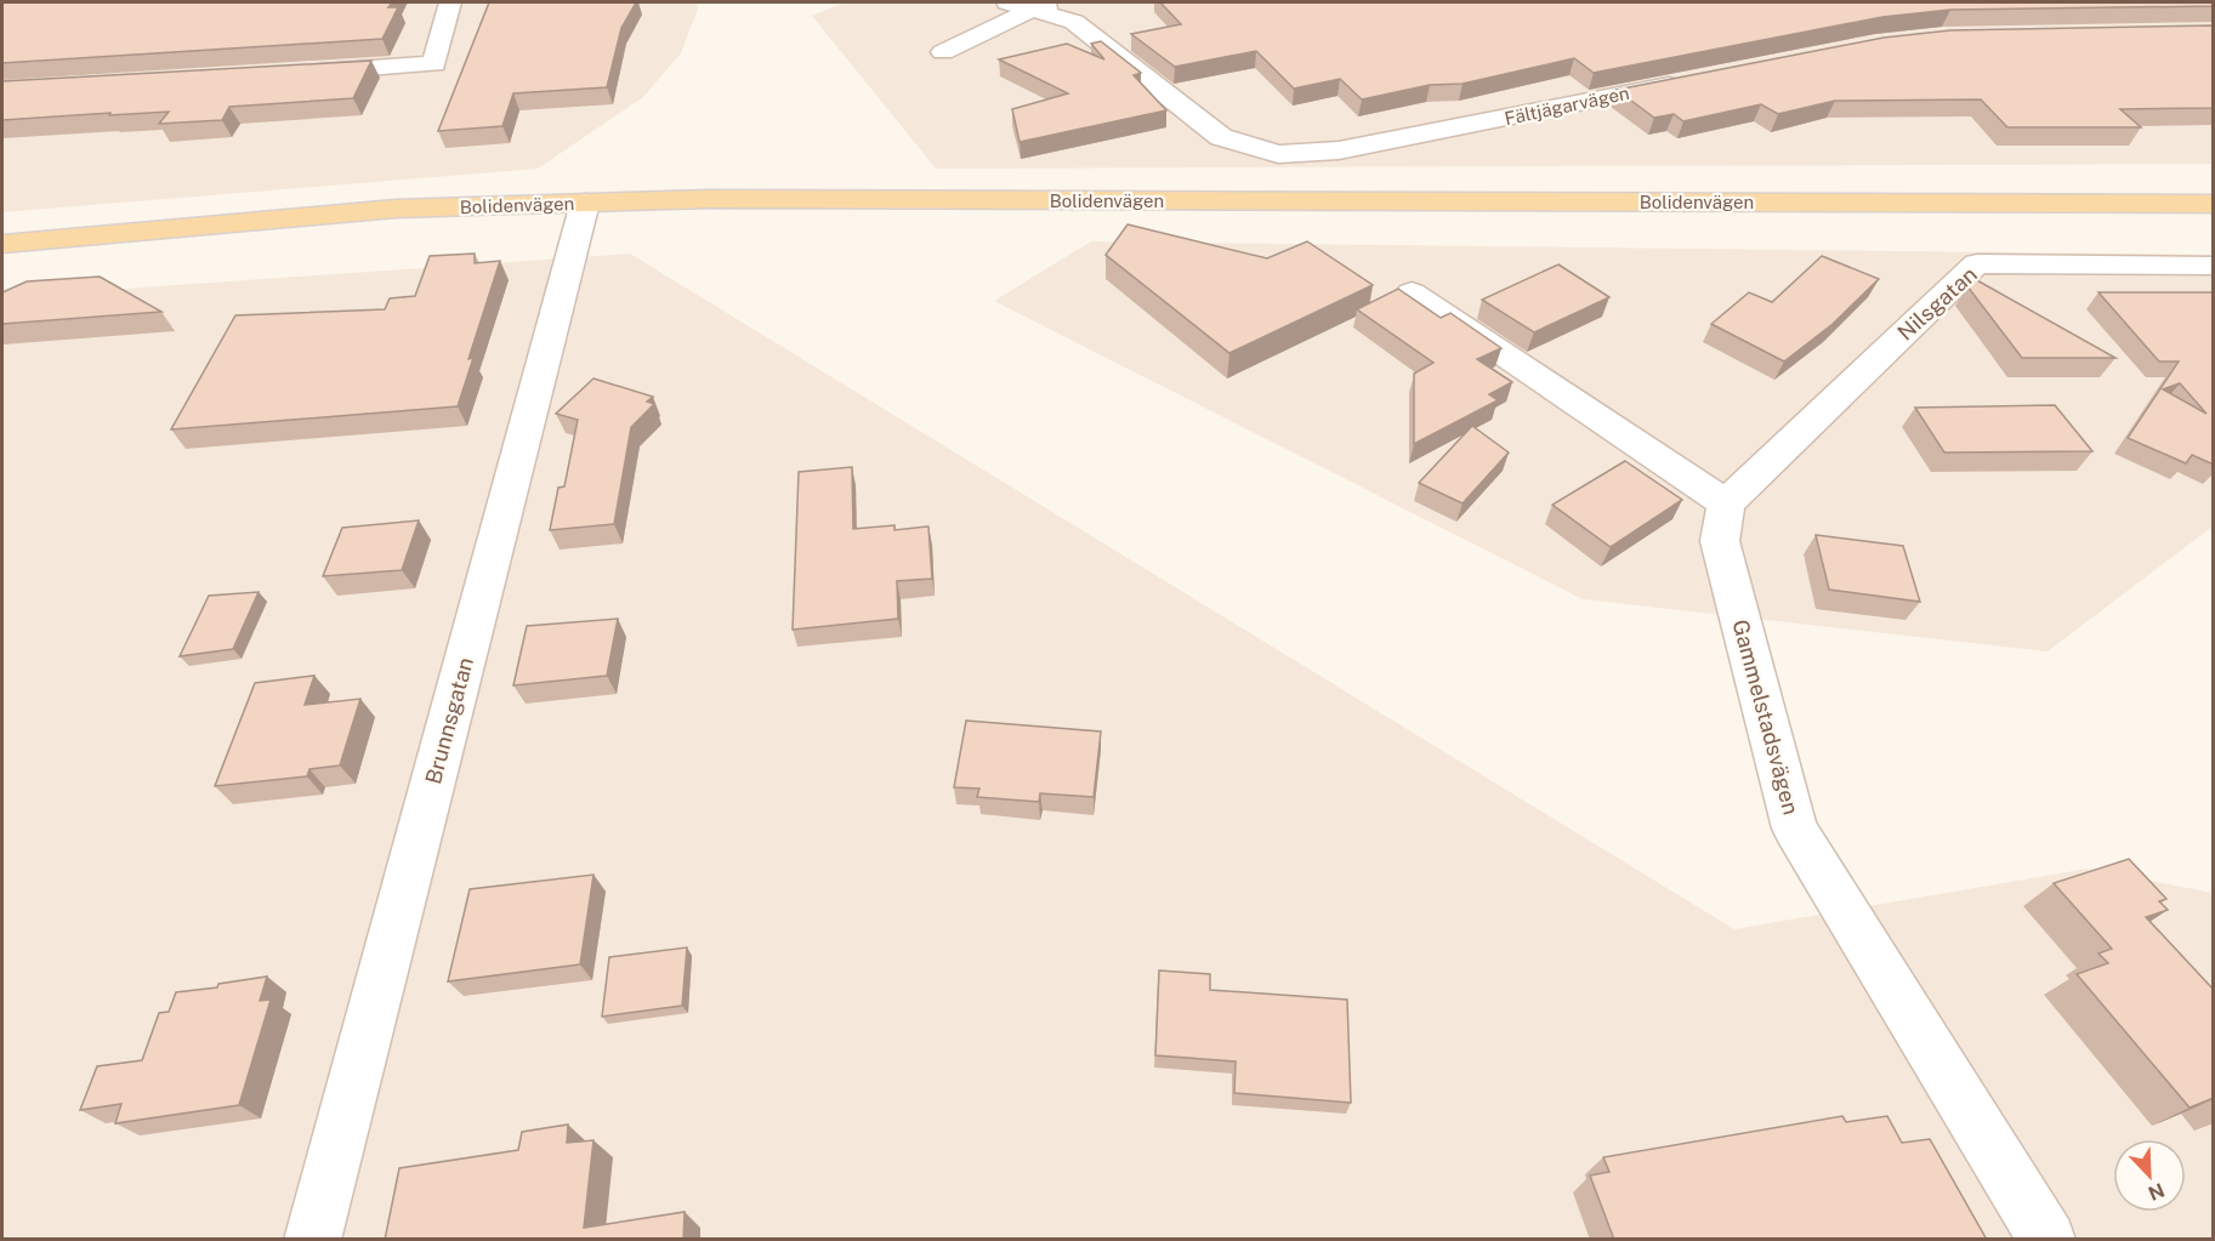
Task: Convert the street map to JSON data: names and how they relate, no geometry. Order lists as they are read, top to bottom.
{
  "streets": {
    "main road": ["Bolidenvägen"],
    "street": [
      "Fältjägarvägen",
      "Nilsgatan",
      "Gammelstadsvägen",
      "Brunnsgatan"
    ]
  },
  "crossings": [
    ["Bolidenvägen", "Brunnsgatan"],
    ["Nilsgatan", "Gammelstadsvägen"]
  ],
  "north": "bottom right"
}
